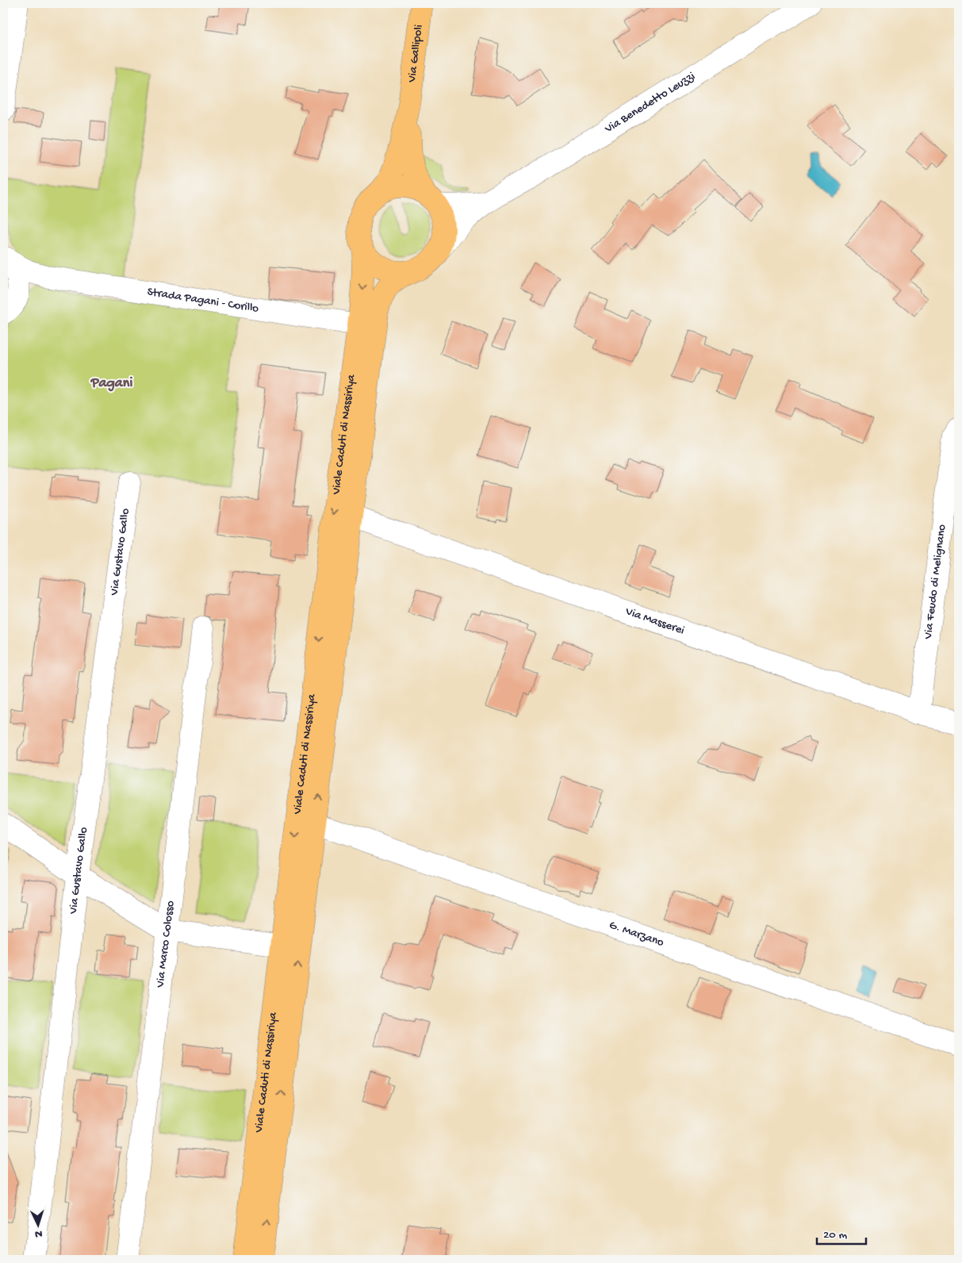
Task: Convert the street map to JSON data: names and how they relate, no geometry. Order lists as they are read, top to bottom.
{
  "streets": {
    "main road": ["Via Gallipoli", "Viale Caduti di Nassiriya"],
    "street": [
      "Via Benedetto Leuzzi",
      "Strada Pagani - Corillo",
      "Via Gustavo Gallo",
      "Via Feudo di Melignano",
      "Via Masserei",
      "G. Marzano",
      "Via Marco Colosso"
    ]
  },
  "crossings": [
    ["Via Gallipoli", "Via Benedetto Leuzzi"],
    ["Via Gallipoli", "Viale Caduti di Nassiriya"],
    ["Via Benedetto Leuzzi", "Viale Caduti di Nassiriya"],
    ["Strada Pagani - Corillo", "Viale Caduti di Nassiriya"],
    ["Viale Caduti di Nassiriya", "Via Masserei"],
    ["Viale Caduti di Nassiriya", "G. Marzano"],
    ["Via Feudo di Melignano", "Via Masserei"]
  ],
  "districts": ["Pagani"],
  "scale_bar": "20 m",
  "north": "bottom"
}
